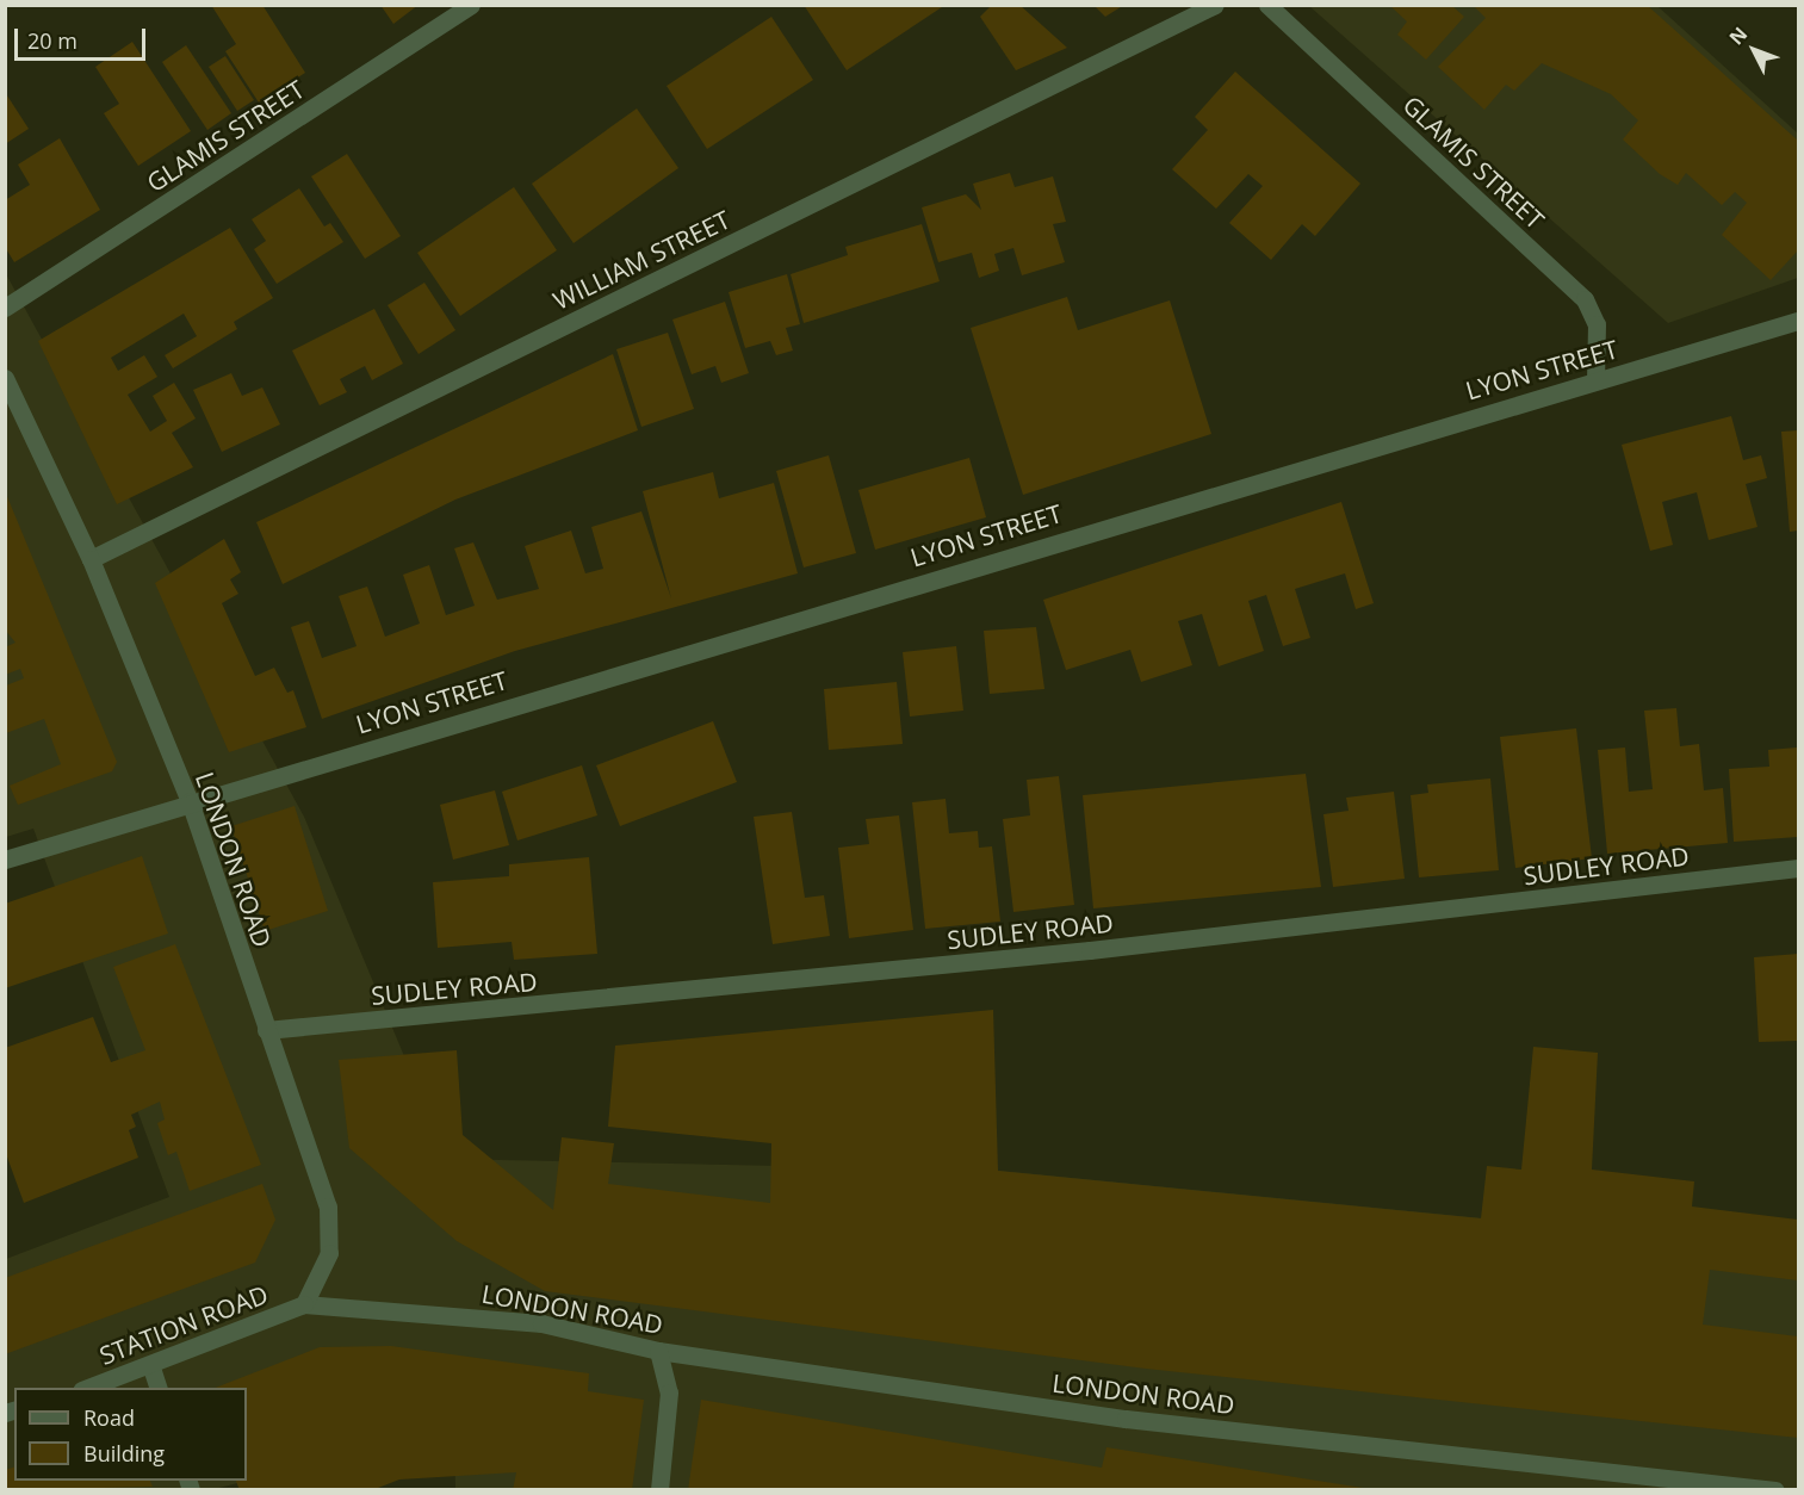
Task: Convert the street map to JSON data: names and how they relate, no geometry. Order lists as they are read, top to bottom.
{
  "streets": {
    "street": [
      "GLAMIS STREET",
      "WILLIAM STREET",
      "LYON STREET",
      "LONDON ROAD",
      "SUDLEY ROAD",
      "STATION ROAD"
    ]
  },
  "crossings": [
    ["GLAMIS STREET", "LYON STREET"],
    ["WILLIAM STREET", "LONDON ROAD"],
    ["LYON STREET", "LONDON ROAD"],
    ["LONDON ROAD", "SUDLEY ROAD"],
    ["LONDON ROAD", "STATION ROAD"]
  ],
  "legend": ["Road", "Building"],
  "scale_bar": "20 m",
  "north": "top left"
}
